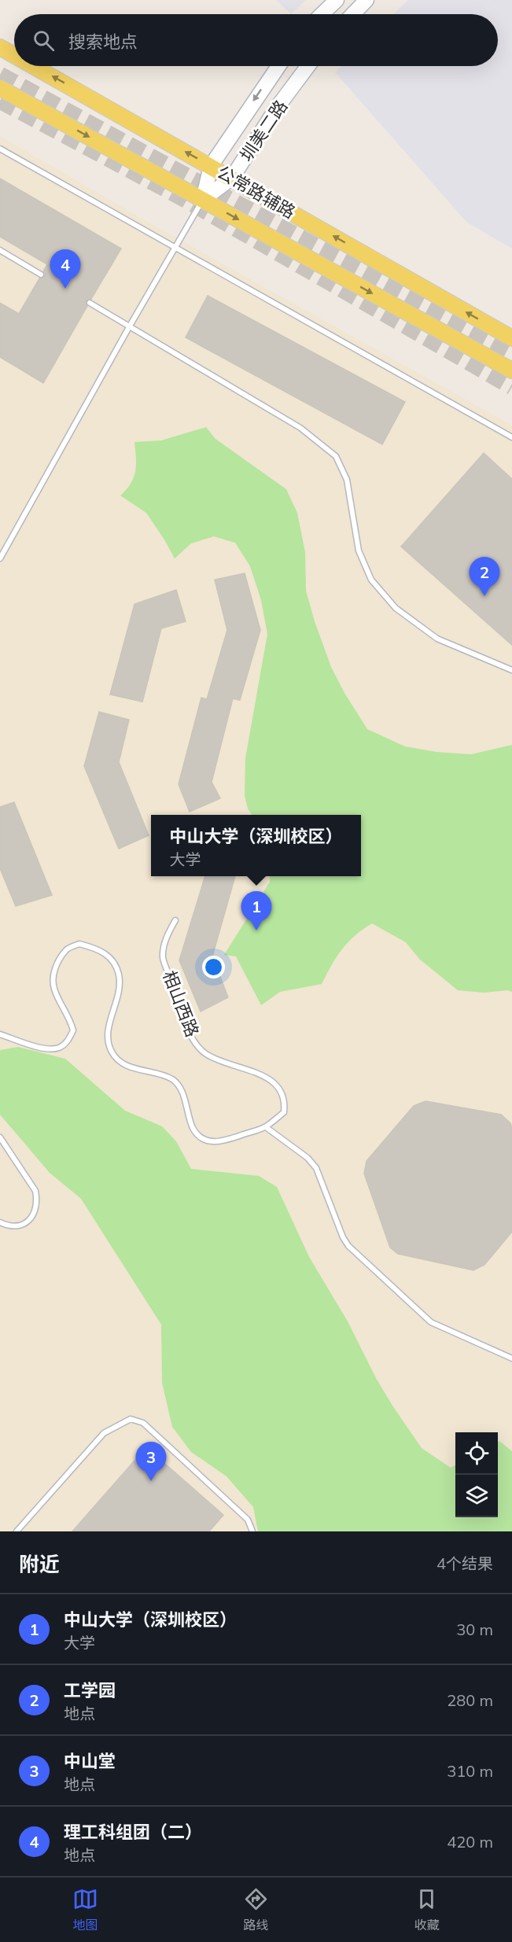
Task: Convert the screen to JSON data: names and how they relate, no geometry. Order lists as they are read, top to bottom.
{
  "streets": {
    "main road": ["圳美二路", "公常路辅路"],
    "lane": ["相山西路"]
  },
  "crossings": [
    ["圳美二路", "公常路辅路"]
  ],
  "page": {
    "search": "搜索地点",
    "pins": [
      "4",
      "2",
      "1",
      "3"
    ],
    "popup": ["中山大学（深圳校区）", "大学"],
    "heading": ["附近", "4个结果"],
    "list": [
      {
        "mark": "1",
        "name": "中山大学（深圳校区）",
        "note": "大学",
        "value": "30 m"
      },
      {
        "mark": "2",
        "name": "工学园",
        "note": "地点",
        "value": "280 m"
      },
      {
        "mark": "3",
        "name": "中山堂",
        "note": "地点",
        "value": "310 m"
      },
      {
        "mark": "4",
        "name": "理工科组团（二）",
        "note": "地点",
        "value": "420 m"
      }
    ],
    "nav": ["地图", "路线", "收藏"]
  }
}
